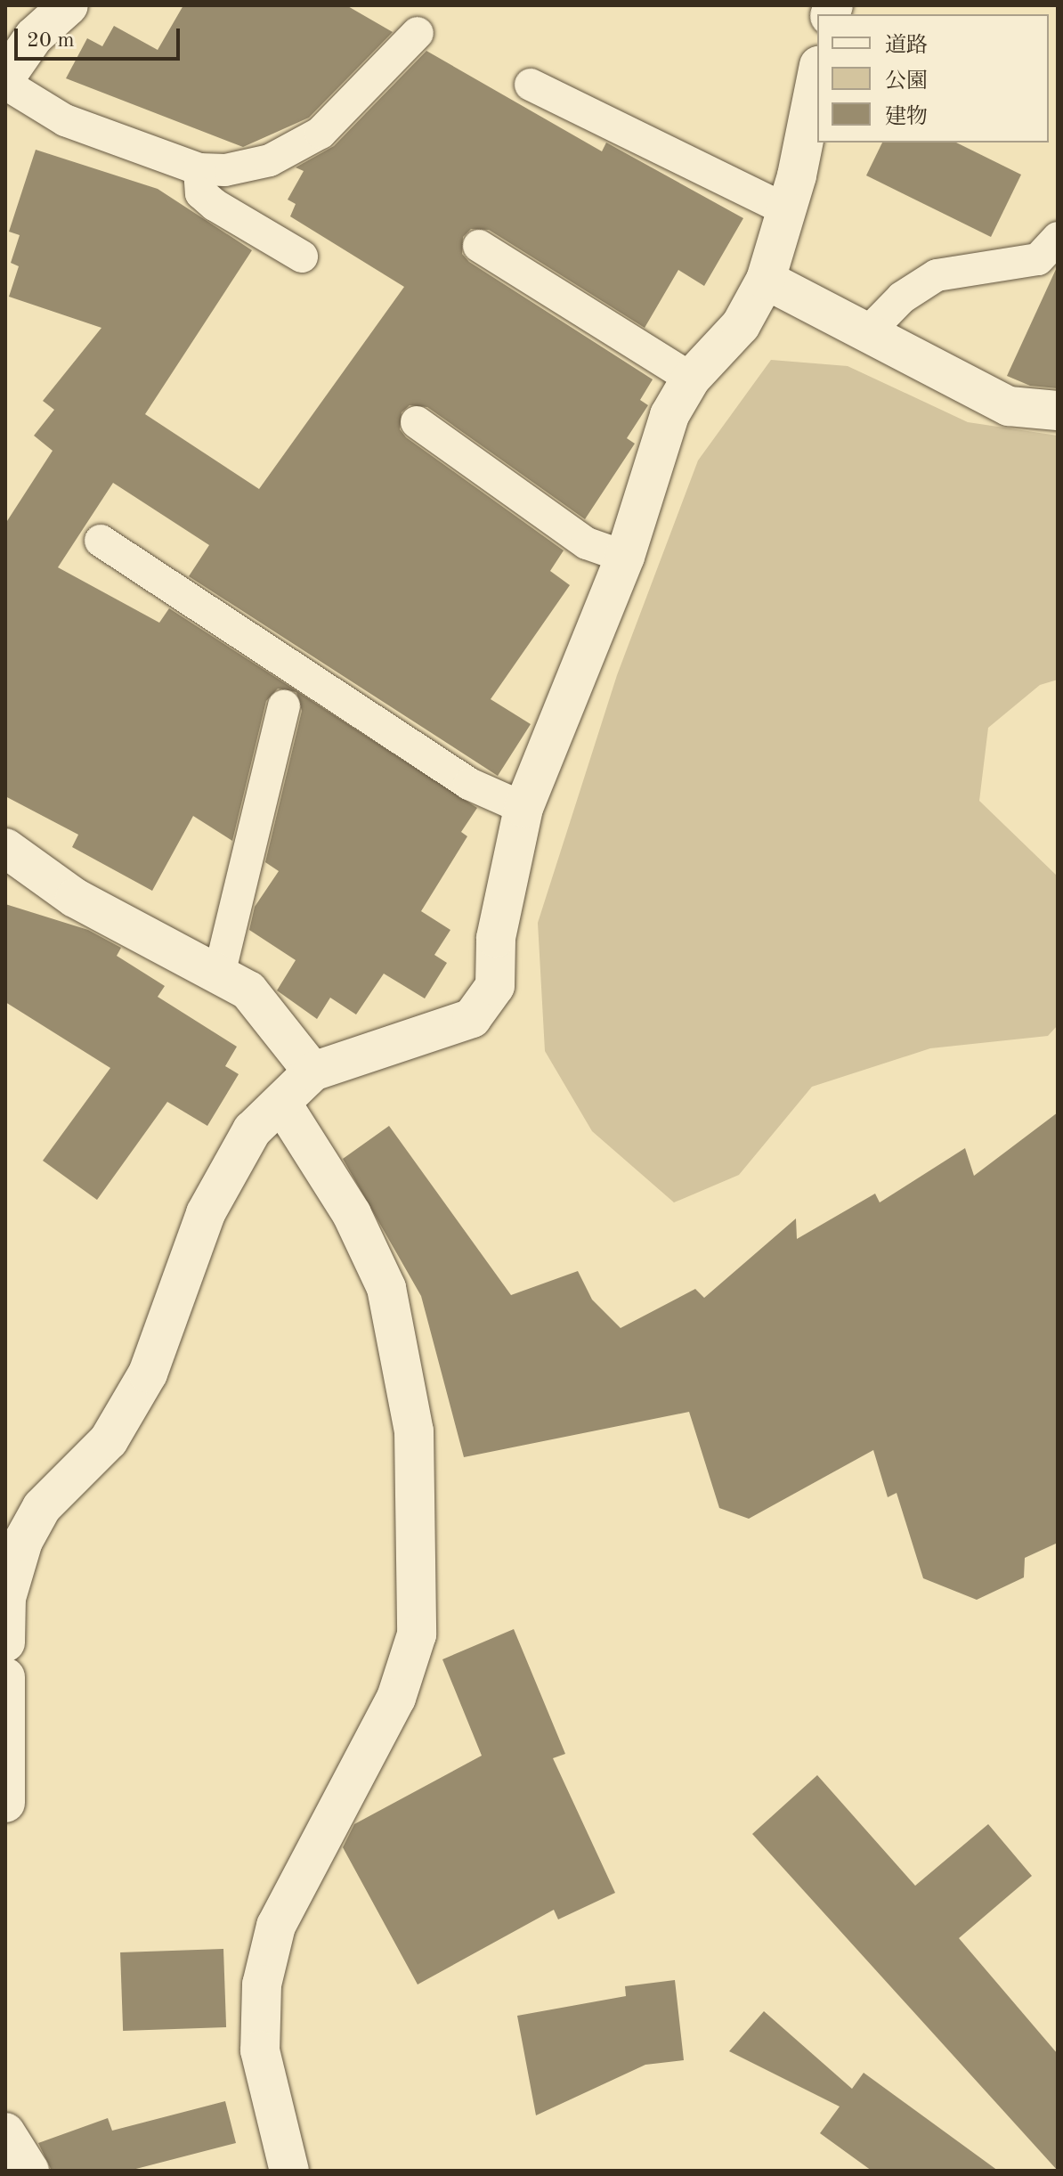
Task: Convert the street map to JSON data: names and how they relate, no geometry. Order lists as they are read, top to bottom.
{
  "legend": ["道路", "公園", "建物"],
  "scale_bar": "20 m"
}
